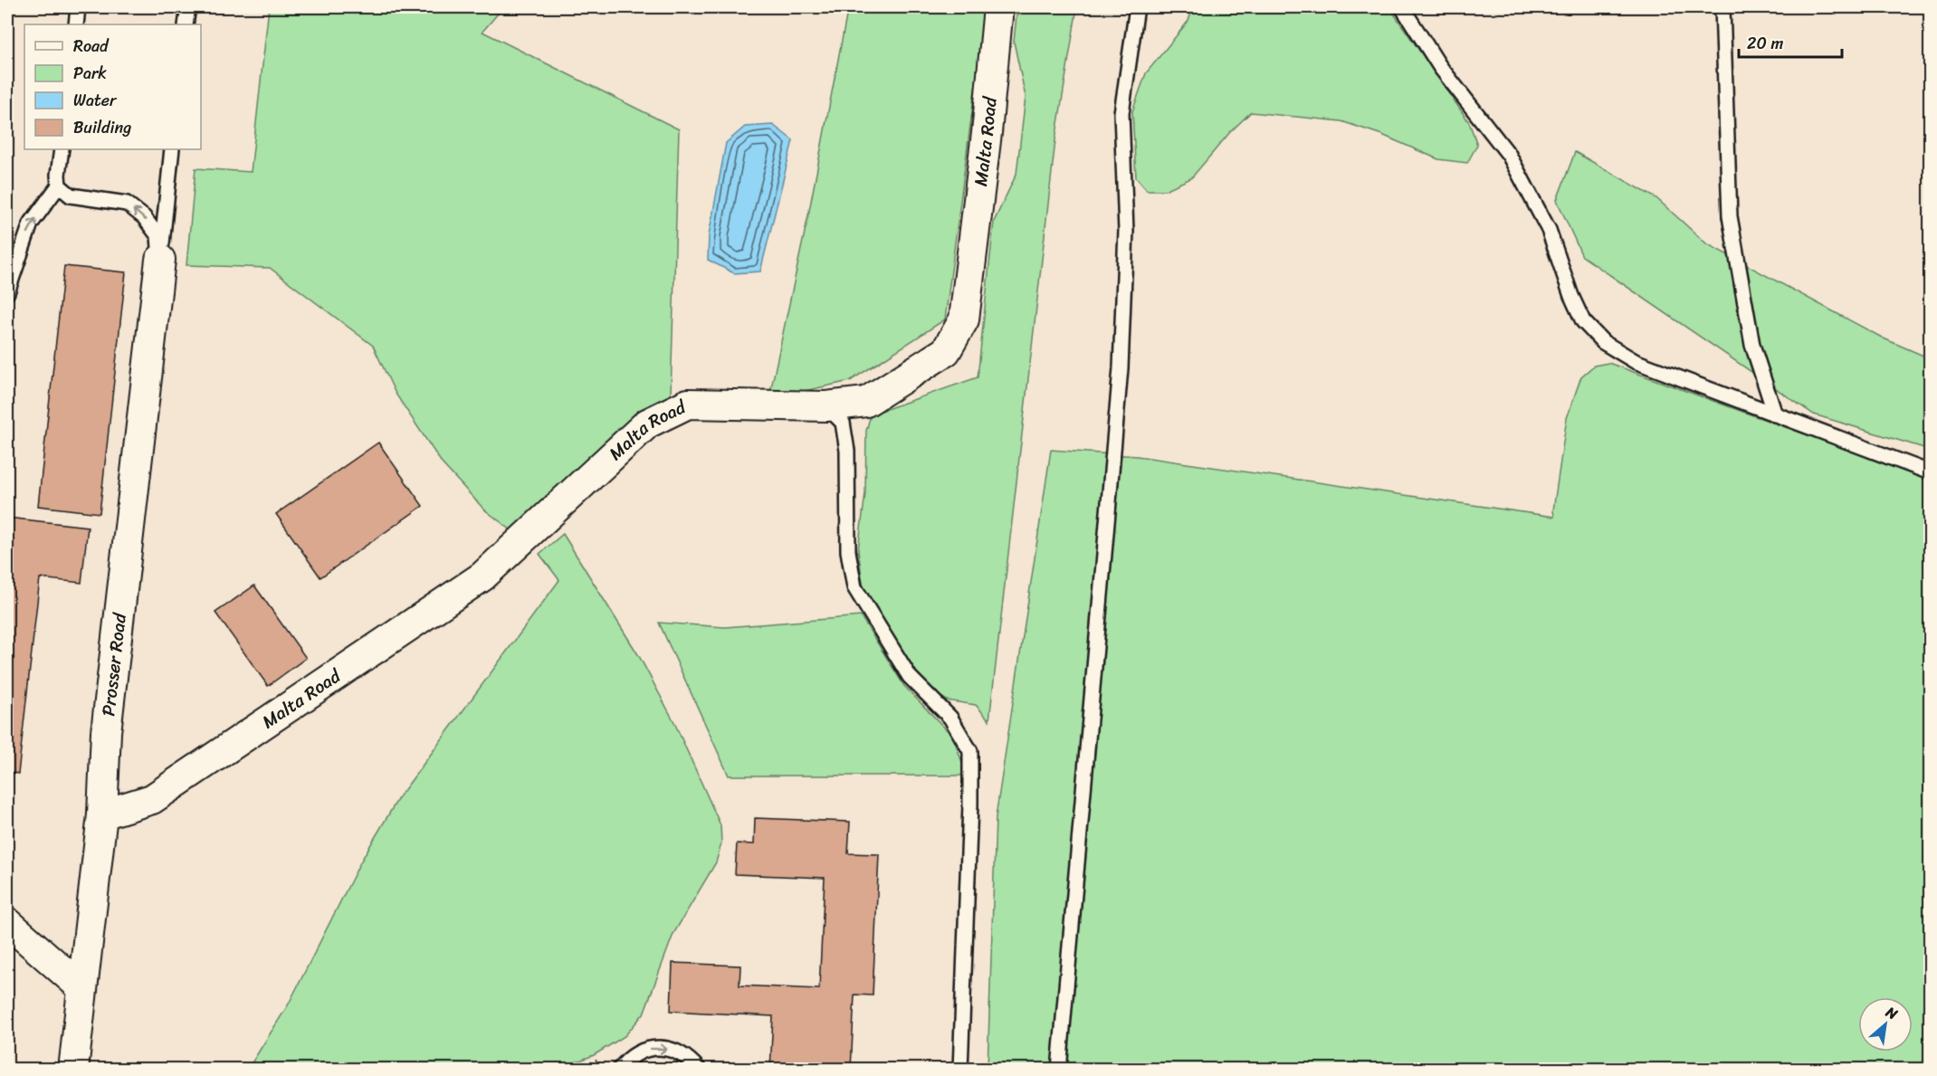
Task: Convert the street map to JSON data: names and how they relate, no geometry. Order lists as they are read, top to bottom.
{
  "streets": {
    "street": ["Malta Road", "Prosser Road"]
  },
  "crossings": [
    ["Malta Road", "Prosser Road"]
  ],
  "legend": [
    "Road",
    "Park",
    "Water",
    "Building"
  ],
  "scale_bar": "20 m",
  "north": "top right"
}
